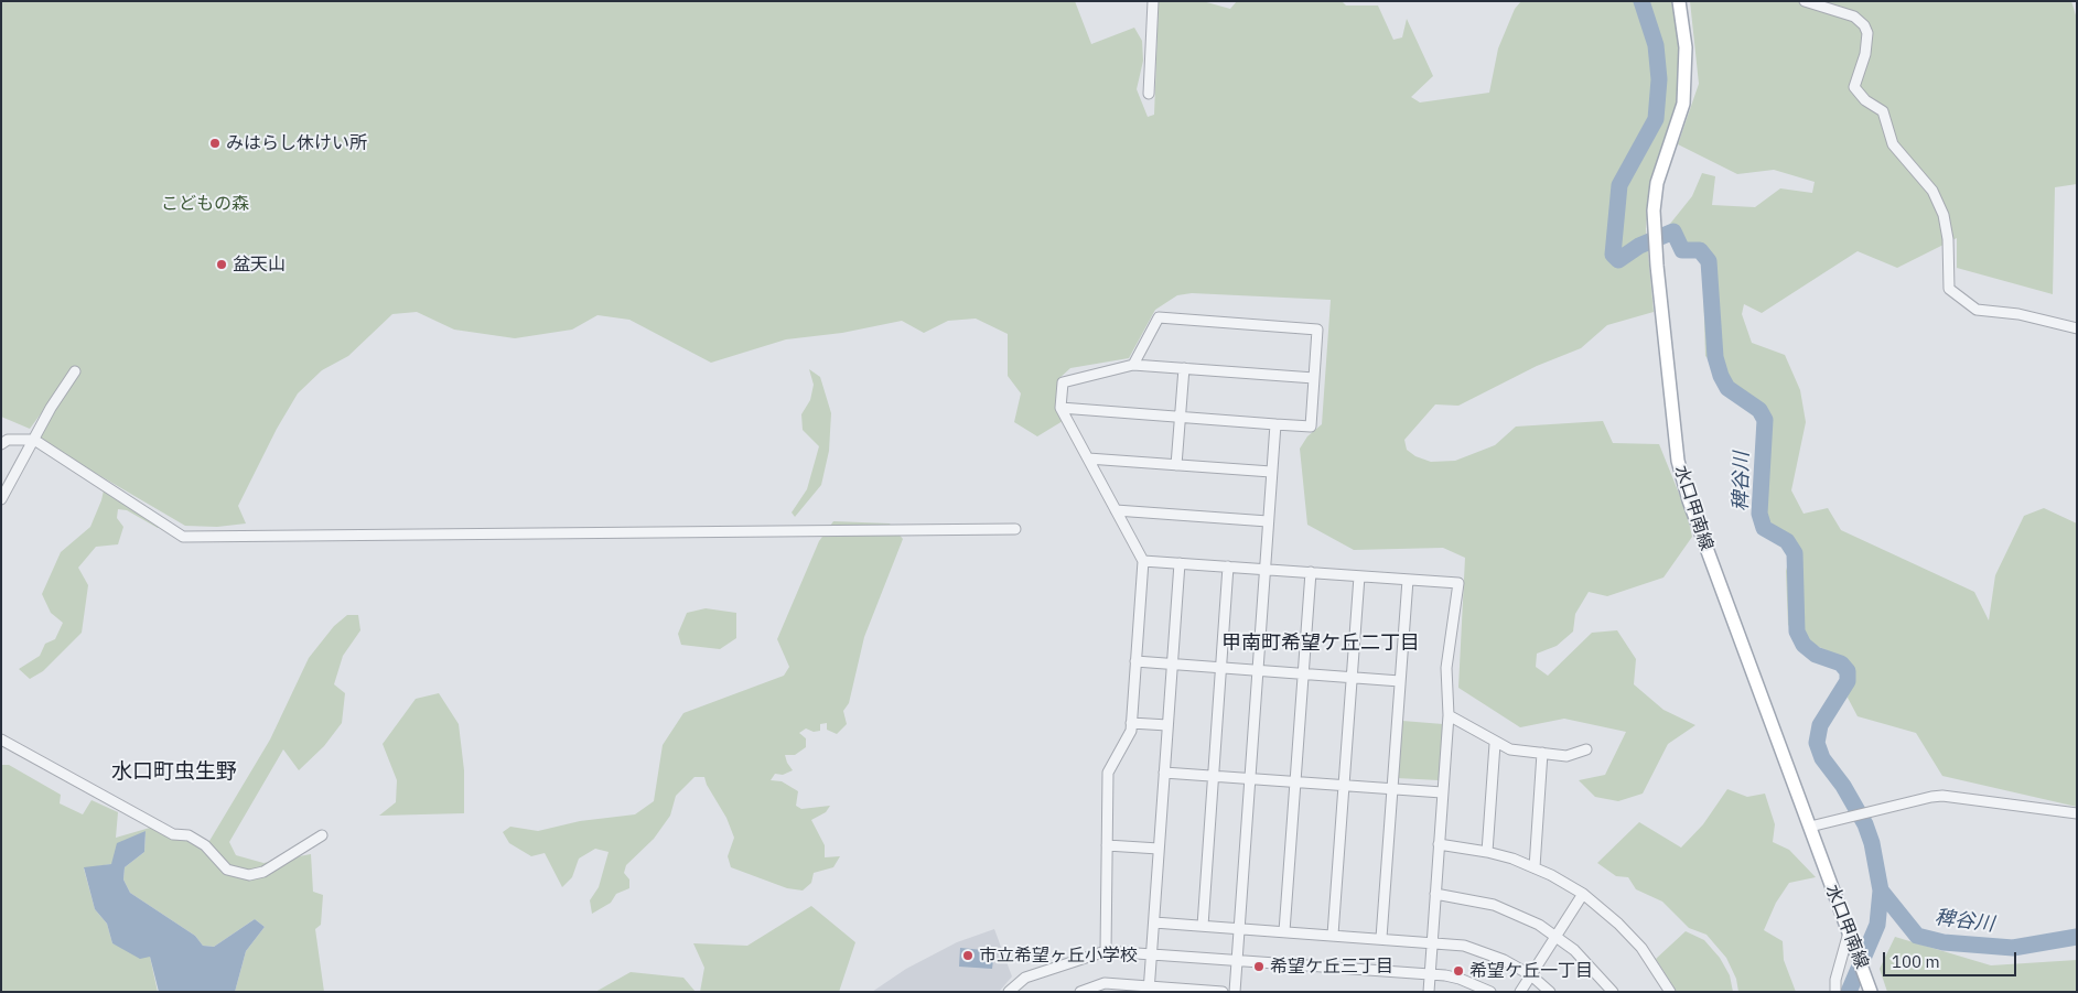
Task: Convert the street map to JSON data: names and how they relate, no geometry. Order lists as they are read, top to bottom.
{
  "streets": {
    "main road": ["水口甲南線"]
  },
  "districts": ["甲南町希望ケ丘二丁目", "水口町虫生野"],
  "water": ["稗谷川"],
  "parks": ["こどもの森"],
  "places": [
    "みはらし休けい所",
    "盆天山",
    "市立希望ヶ丘小学校",
    "希望ケ丘三丁目",
    "希望ケ丘一丁目"
  ],
  "scale_bar": "100 m"
}
